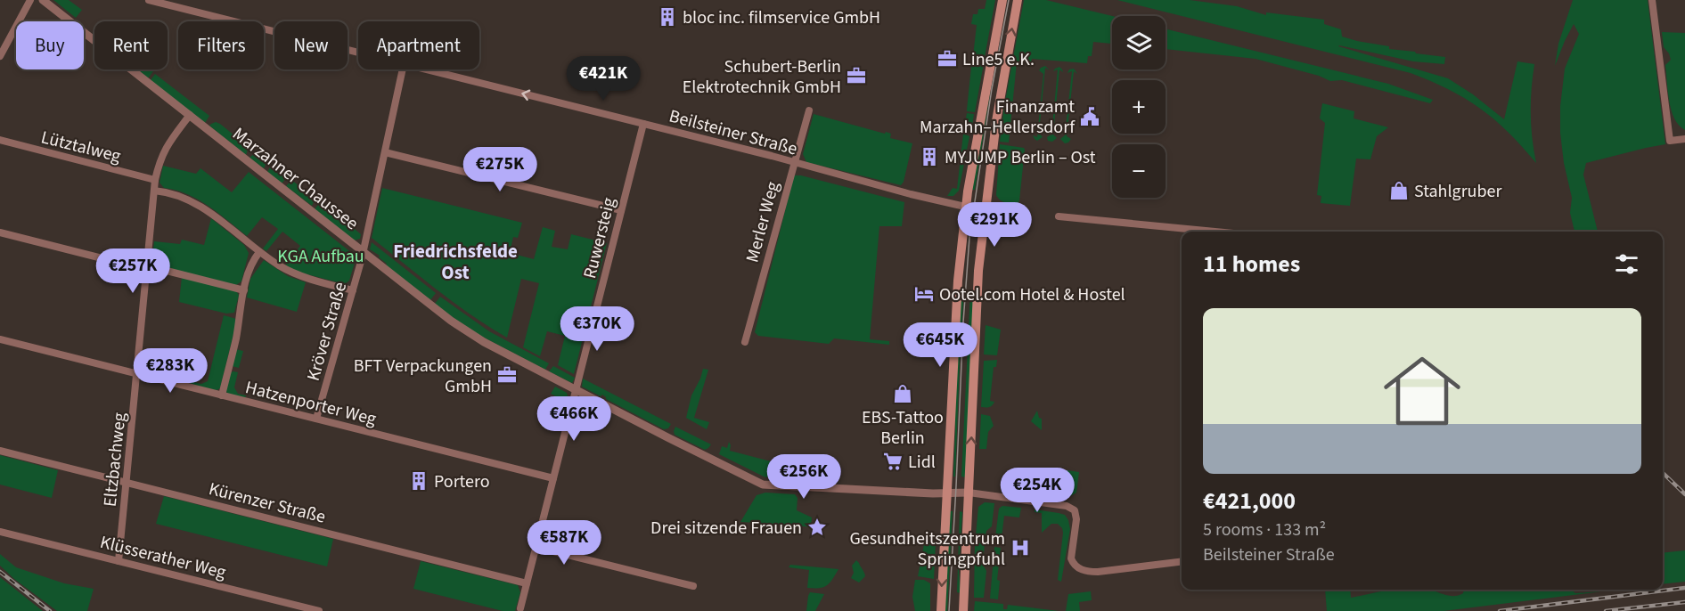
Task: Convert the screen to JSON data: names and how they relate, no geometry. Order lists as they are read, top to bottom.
{
  "streets": {
    "street": [
      "Beilsteiner Straße",
      "Lütztalweg",
      "Marzahner Chaussee",
      "Merler Weg",
      "Ruwersteig",
      "Kröver Straße",
      "Hatzenporter Weg",
      "Eltzbachweg",
      "Kürenzer Straße",
      "Klüsserather Weg"
    ]
  },
  "crossings": [
    ["Beilsteiner Straße", "Merler Weg"],
    ["Beilsteiner Straße", "Ruwersteig"],
    ["Lütztalweg", "Eltzbachweg"],
    ["Marzahner Chaussee", "Ruwersteig"],
    ["Marzahner Chaussee", "Kröver Straße"],
    ["Marzahner Chaussee", "Eltzbachweg"],
    ["Ruwersteig", "Hatzenporter Weg"],
    ["Ruwersteig", "Kürenzer Straße"],
    ["Kröver Straße", "Hatzenporter Weg"],
    ["Hatzenporter Weg", "Eltzbachweg"],
    ["Eltzbachweg", "Kürenzer Straße"],
    ["Eltzbachweg", "Klüsserather Weg"]
  ],
  "districts": ["Friedrichsfelde Ost"],
  "parks": ["KGA Aufbau"],
  "places": {
    "building": ["bloc inc. filmservice GmbH", "MYJUMP Berlin – Ost", "Portero"],
    "office": ["Line5 e.K.", "Schubert-Berlin Elektrotechnik GmbH", "BFT Verpackungen GmbH"],
    "public building": ["Finanzamt Marzahn–Hellersdorf"],
    "shop": ["Stahlgruber", "EBS-Tattoo Berlin"],
    "hotel": ["Ootel.com Hotel & Hostel"],
    "supermarket": ["Lidl"],
    "place": ["Drei sitzende Frauen"],
    "hospital": ["Gesundheitszentrum Springpfuhl"]
  },
  "page": {
    "map_buttons": ["+", "−"],
    "chip": [
      "Buy",
      "Rent",
      "Filters",
      "New",
      "Apartment"
    ],
    "price": [
      "€421K",
      "€275K",
      "€291K",
      "€257K",
      "€370K",
      "€645K",
      "€283K",
      "€466K",
      "€256K",
      "€254K",
      "€587K"
    ],
    "heading": "11 homes",
    "list": [
      {
        "name": "€421,000",
        "note": "5 rooms · 133 m² · Beilsteiner Straße"
      }
    ]
  }
}
